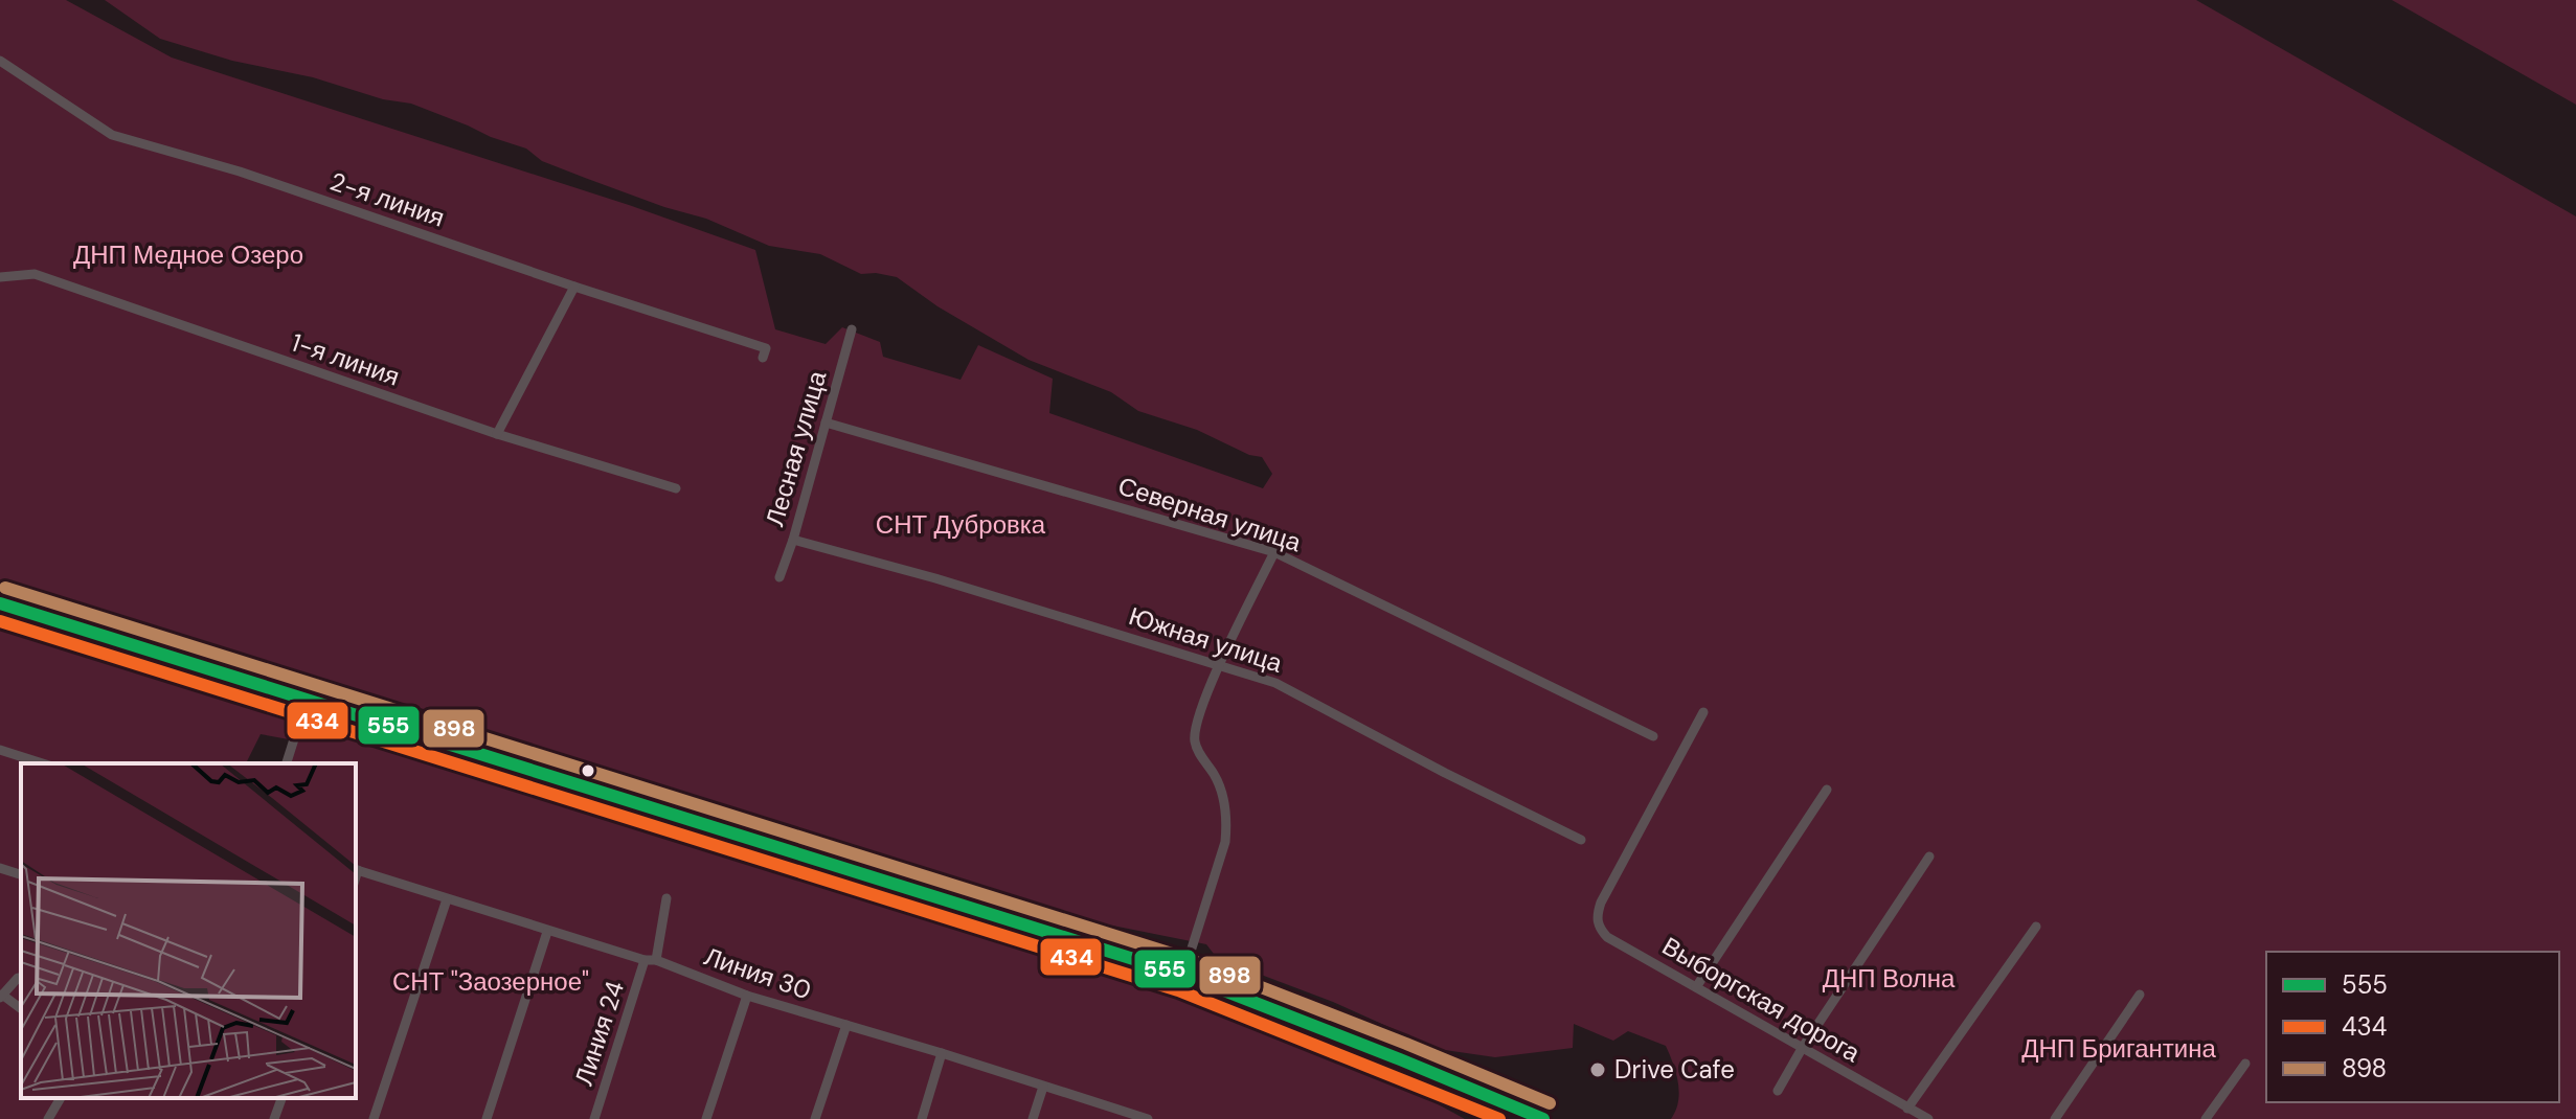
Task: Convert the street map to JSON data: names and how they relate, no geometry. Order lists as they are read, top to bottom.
{
  "streets": {
    "street": [
      "2-я линия",
      "1-я линия",
      "Лесная улица",
      "Северная улица",
      "Южная улица",
      "Линия 30",
      "Выборгская дорога",
      "Линия 24"
    ]
  },
  "crossings": [
    ["Лесная улица", "Северная улица"],
    ["Лесная улица", "Южная улица"],
    ["Линия 30", "Линия 24"]
  ],
  "parks": [
    "ДНП Медное Озеро",
    "СНТ Дубровка",
    "ДНП Волна",
    "СНТ \"Заозерное\"",
    "ДНП Бригантина"
  ],
  "places": ["Drive Cafe"],
  "lines": ["transit line 898", "transit line 555", "transit line 434"],
  "legend": ["555", "434", "898"]
}
